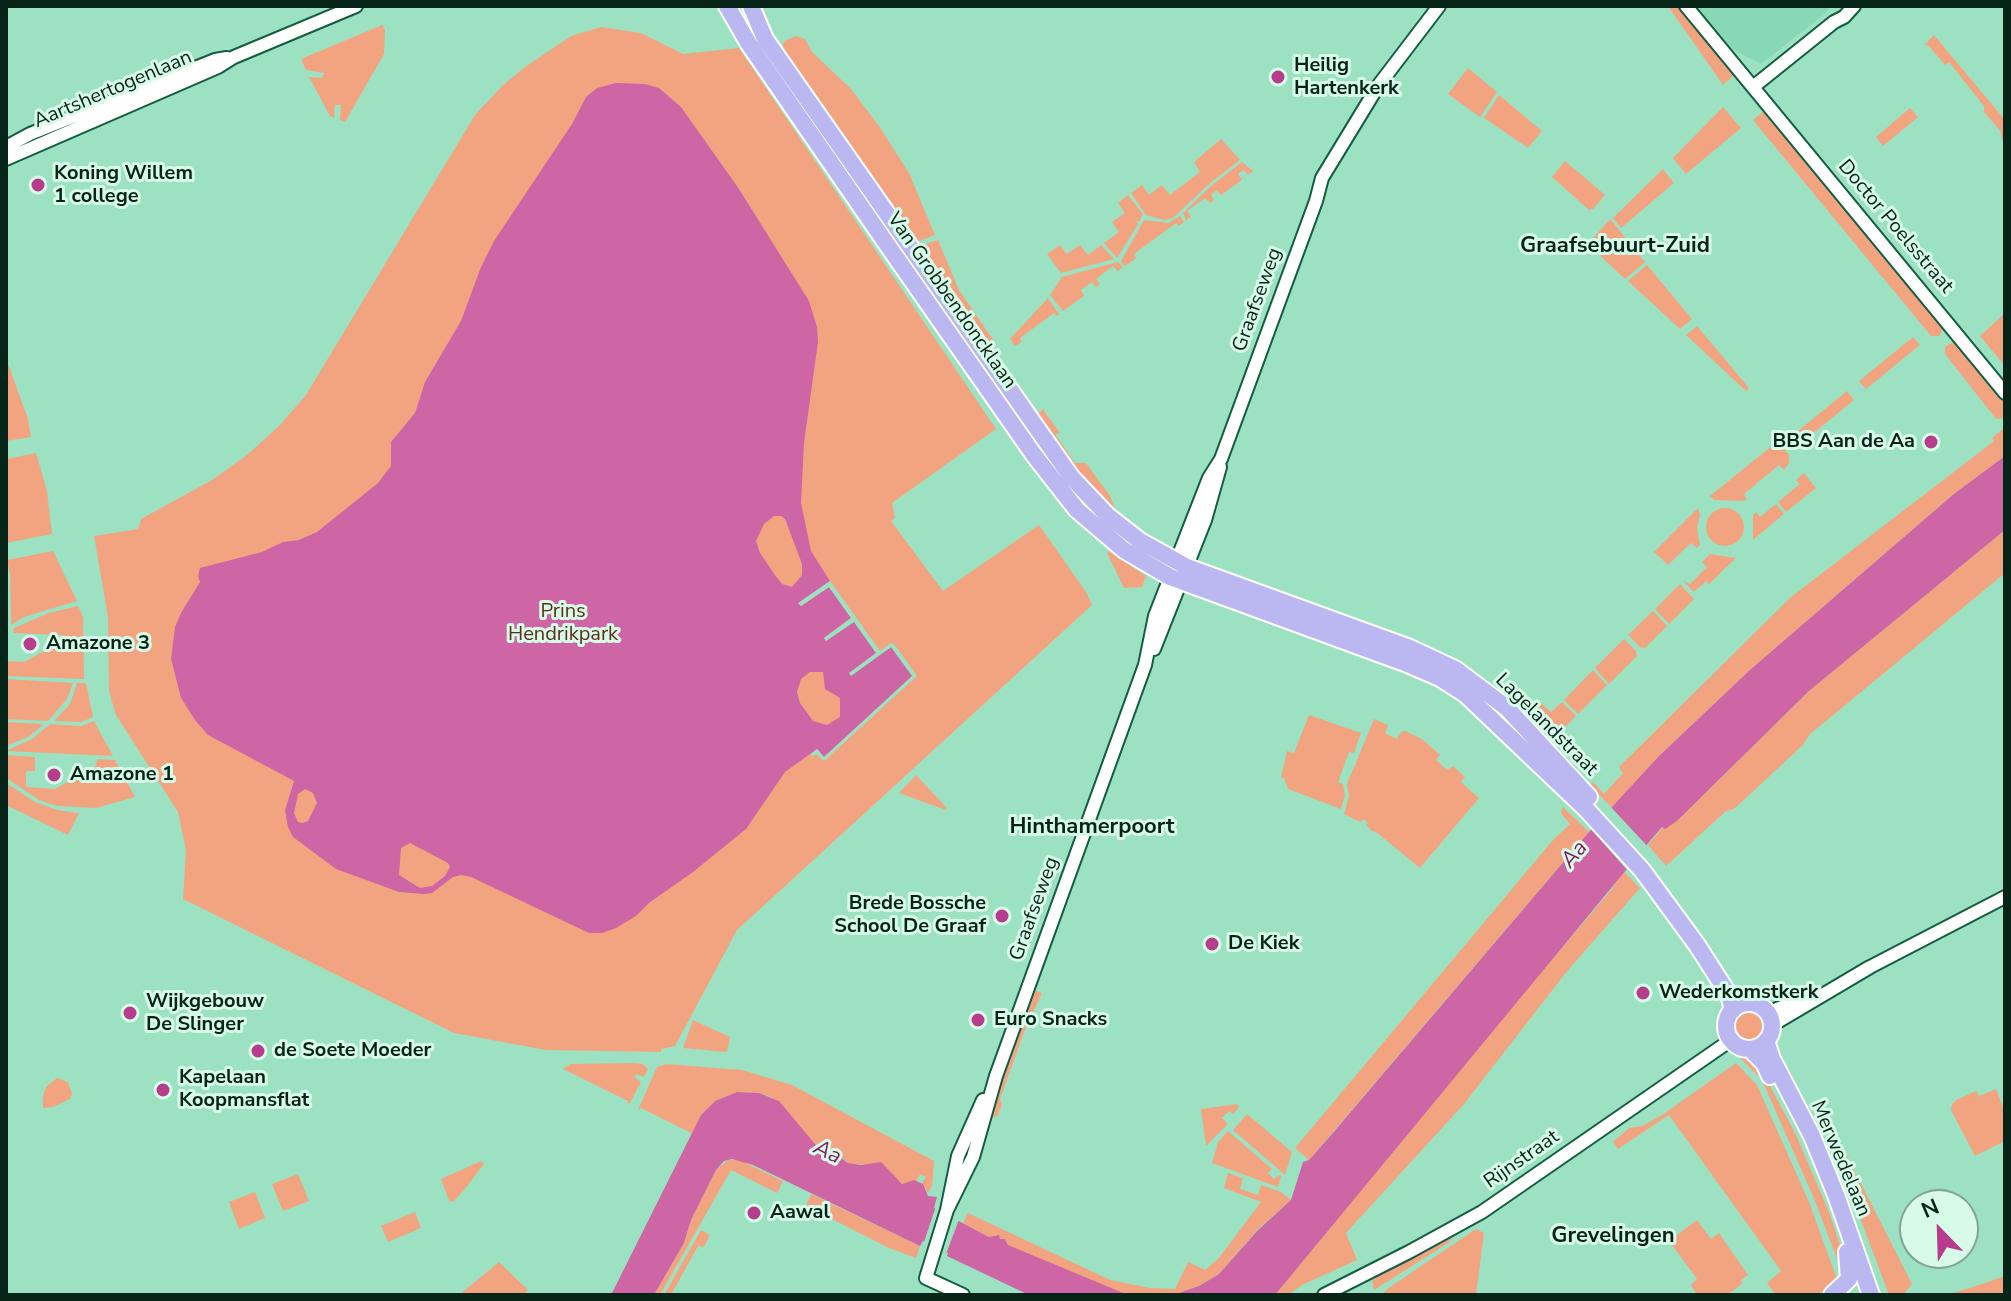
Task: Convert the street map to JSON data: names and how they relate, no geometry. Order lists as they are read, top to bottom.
{
  "streets": {
    "main road": ["Van Grobbendoncklaan", "Lagelandstraat", "Merwedelaan"],
    "street": [
      "Aartshertogenlaan",
      "Doctor Poelsstraat",
      "Graafseweg",
      "Rijnstraat"
    ]
  },
  "crossings": [
    ["Graafseweg", "Van Grobbendoncklaan"],
    ["Graafseweg", "Lagelandstraat"],
    ["Van Grobbendoncklaan", "Lagelandstraat"],
    ["Lagelandstraat", "Merwedelaan"],
    ["Lagelandstraat", "Rijnstraat"],
    ["Merwedelaan", "Rijnstraat"]
  ],
  "districts": ["Graafsebuurt-Zuid", "Hinthamerpoort", "Grevelingen"],
  "water": ["Aa"],
  "parks": ["Prins Hendrikpark"],
  "places": [
    "Heilig Hartenkerk",
    "Koning Willem 1 college",
    "BBS Aan de Aa",
    "Amazone 3",
    "Amazone 1",
    "Brede Bossche School De Graaf",
    "De Kiek",
    "Wederkomstkerk",
    "Wijkgebouw De Slinger",
    "Euro Snacks",
    "de Soete Moeder",
    "Kapelaan Koopmansflat",
    "Aawal"
  ],
  "north": "top left"
}
